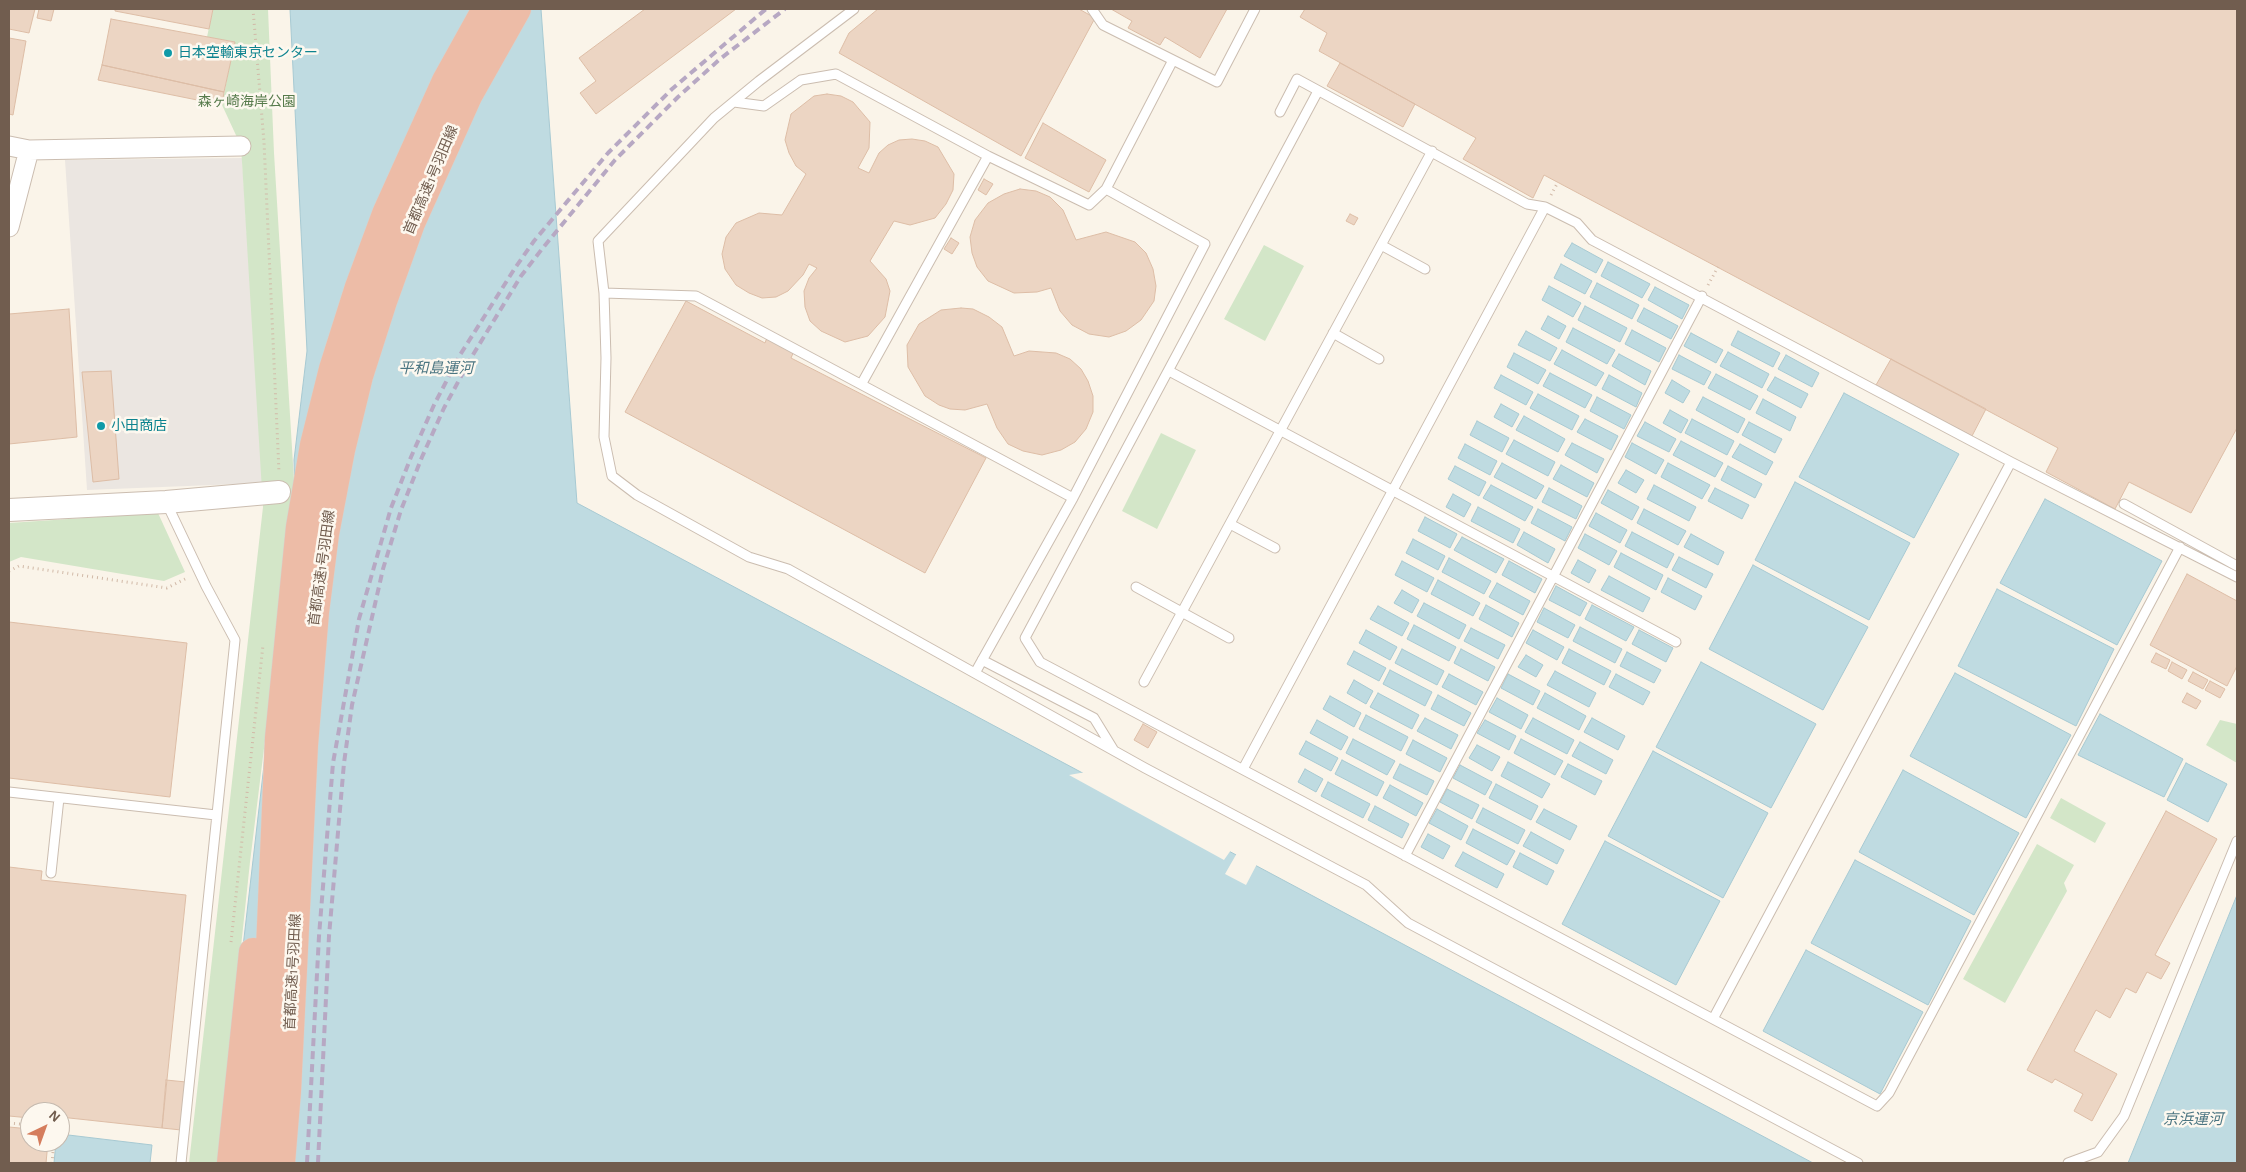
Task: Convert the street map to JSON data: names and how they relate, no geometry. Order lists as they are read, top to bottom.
{
  "streets": {
    "highway": ["首都高速1号羽田線"]
  },
  "water": ["平和島運河", "京浜運河"],
  "parks": ["森ヶ崎海岸公園"],
  "places": ["日本空輸東京センター", "小田商店"],
  "north": "top right"
}
